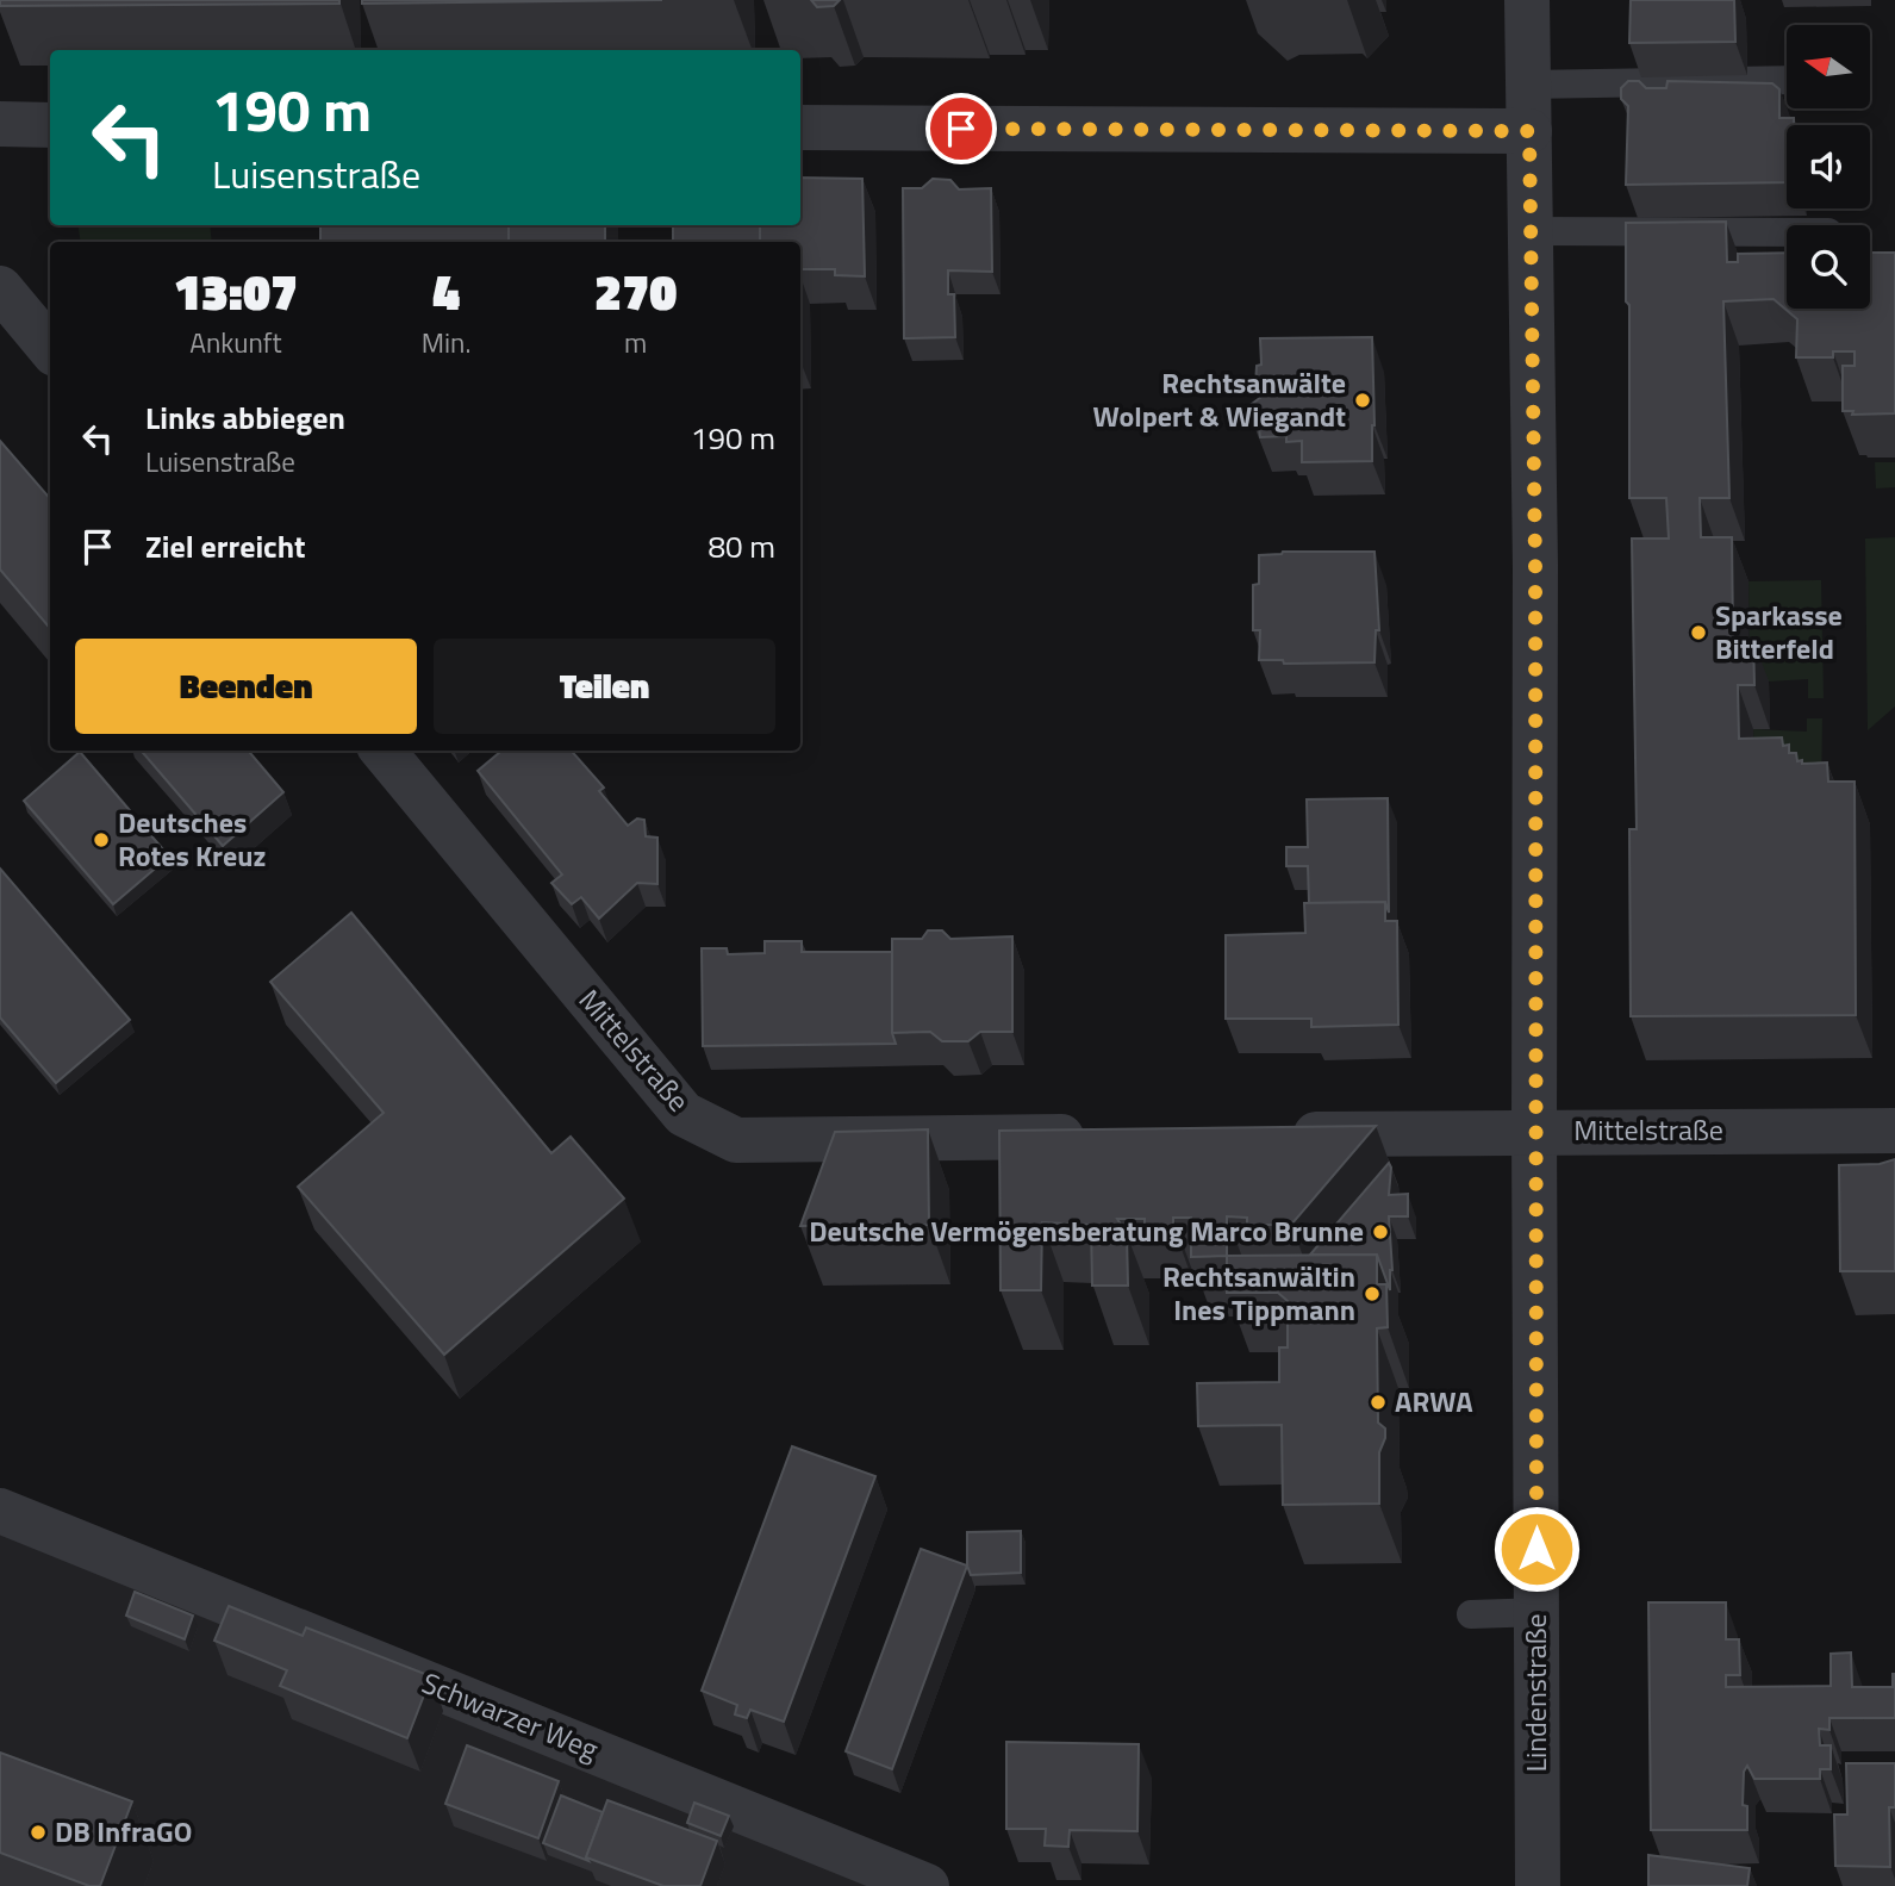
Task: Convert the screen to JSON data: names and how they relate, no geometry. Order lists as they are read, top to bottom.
{
  "streets": {
    "street": ["Mittelstraße", "Lindenstraße", "Schwarzer Weg"]
  },
  "crossings": [
    ["Mittelstraße", "Lindenstraße"]
  ],
  "places": [
    "Rechtsanwälte Wolpert & Wiegandt",
    "Sparkasse Bitterfeld",
    "Deutsches Rotes Kreuz",
    "Deutsche Vermögensberatung Marco Brunne",
    "Rechtsanwältin Ines Tippmann",
    "ARWA",
    "DB InfraGO"
  ],
  "north": "left",
  "page": {
    "turn": ["190 m", "Luisenstraße"],
    "eta": [
      "13:07",
      "Ankunft",
      "4",
      "Min.",
      "270",
      "m"
    ],
    "list": [
      {
        "name": "Links abbiegen",
        "note": "Luisenstraße",
        "value": "190 m"
      },
      {
        "name": "Ziel erreicht",
        "value": "80 m"
      }
    ],
    "buttons": ["Beenden", "Teilen"]
  }
}
